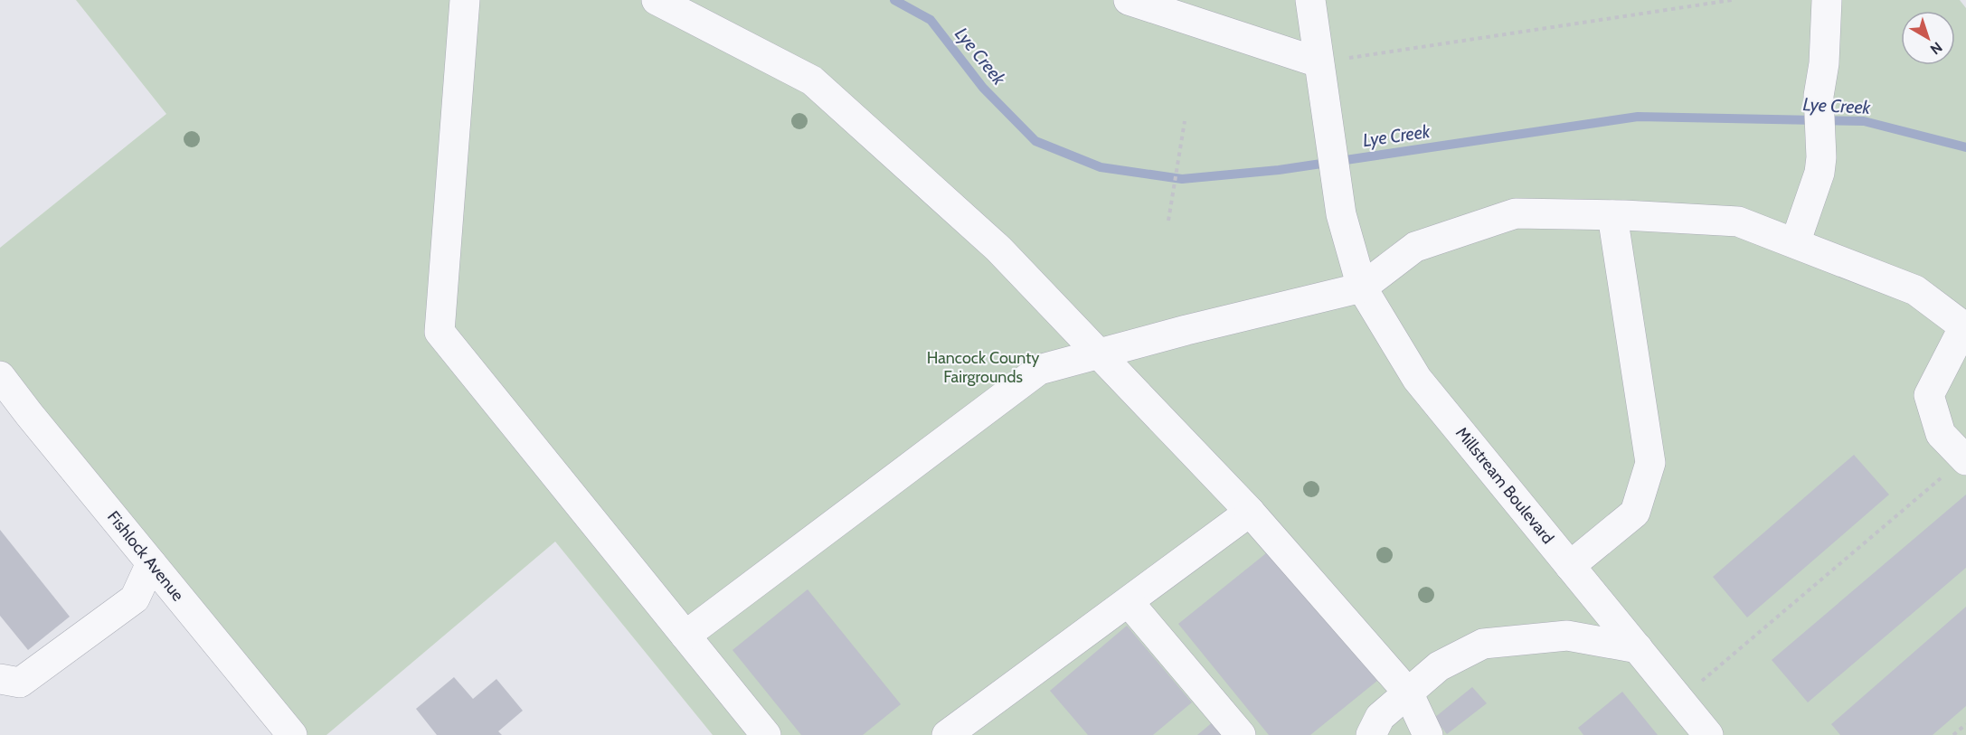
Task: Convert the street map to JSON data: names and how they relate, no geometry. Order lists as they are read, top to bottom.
{
  "streets": {
    "street": ["Millstream Boulevard", "Fishlock Avenue"]
  },
  "water": ["Lye Creek"],
  "parks": ["Hancock County Fairgrounds"],
  "north": "bottom right"
}
